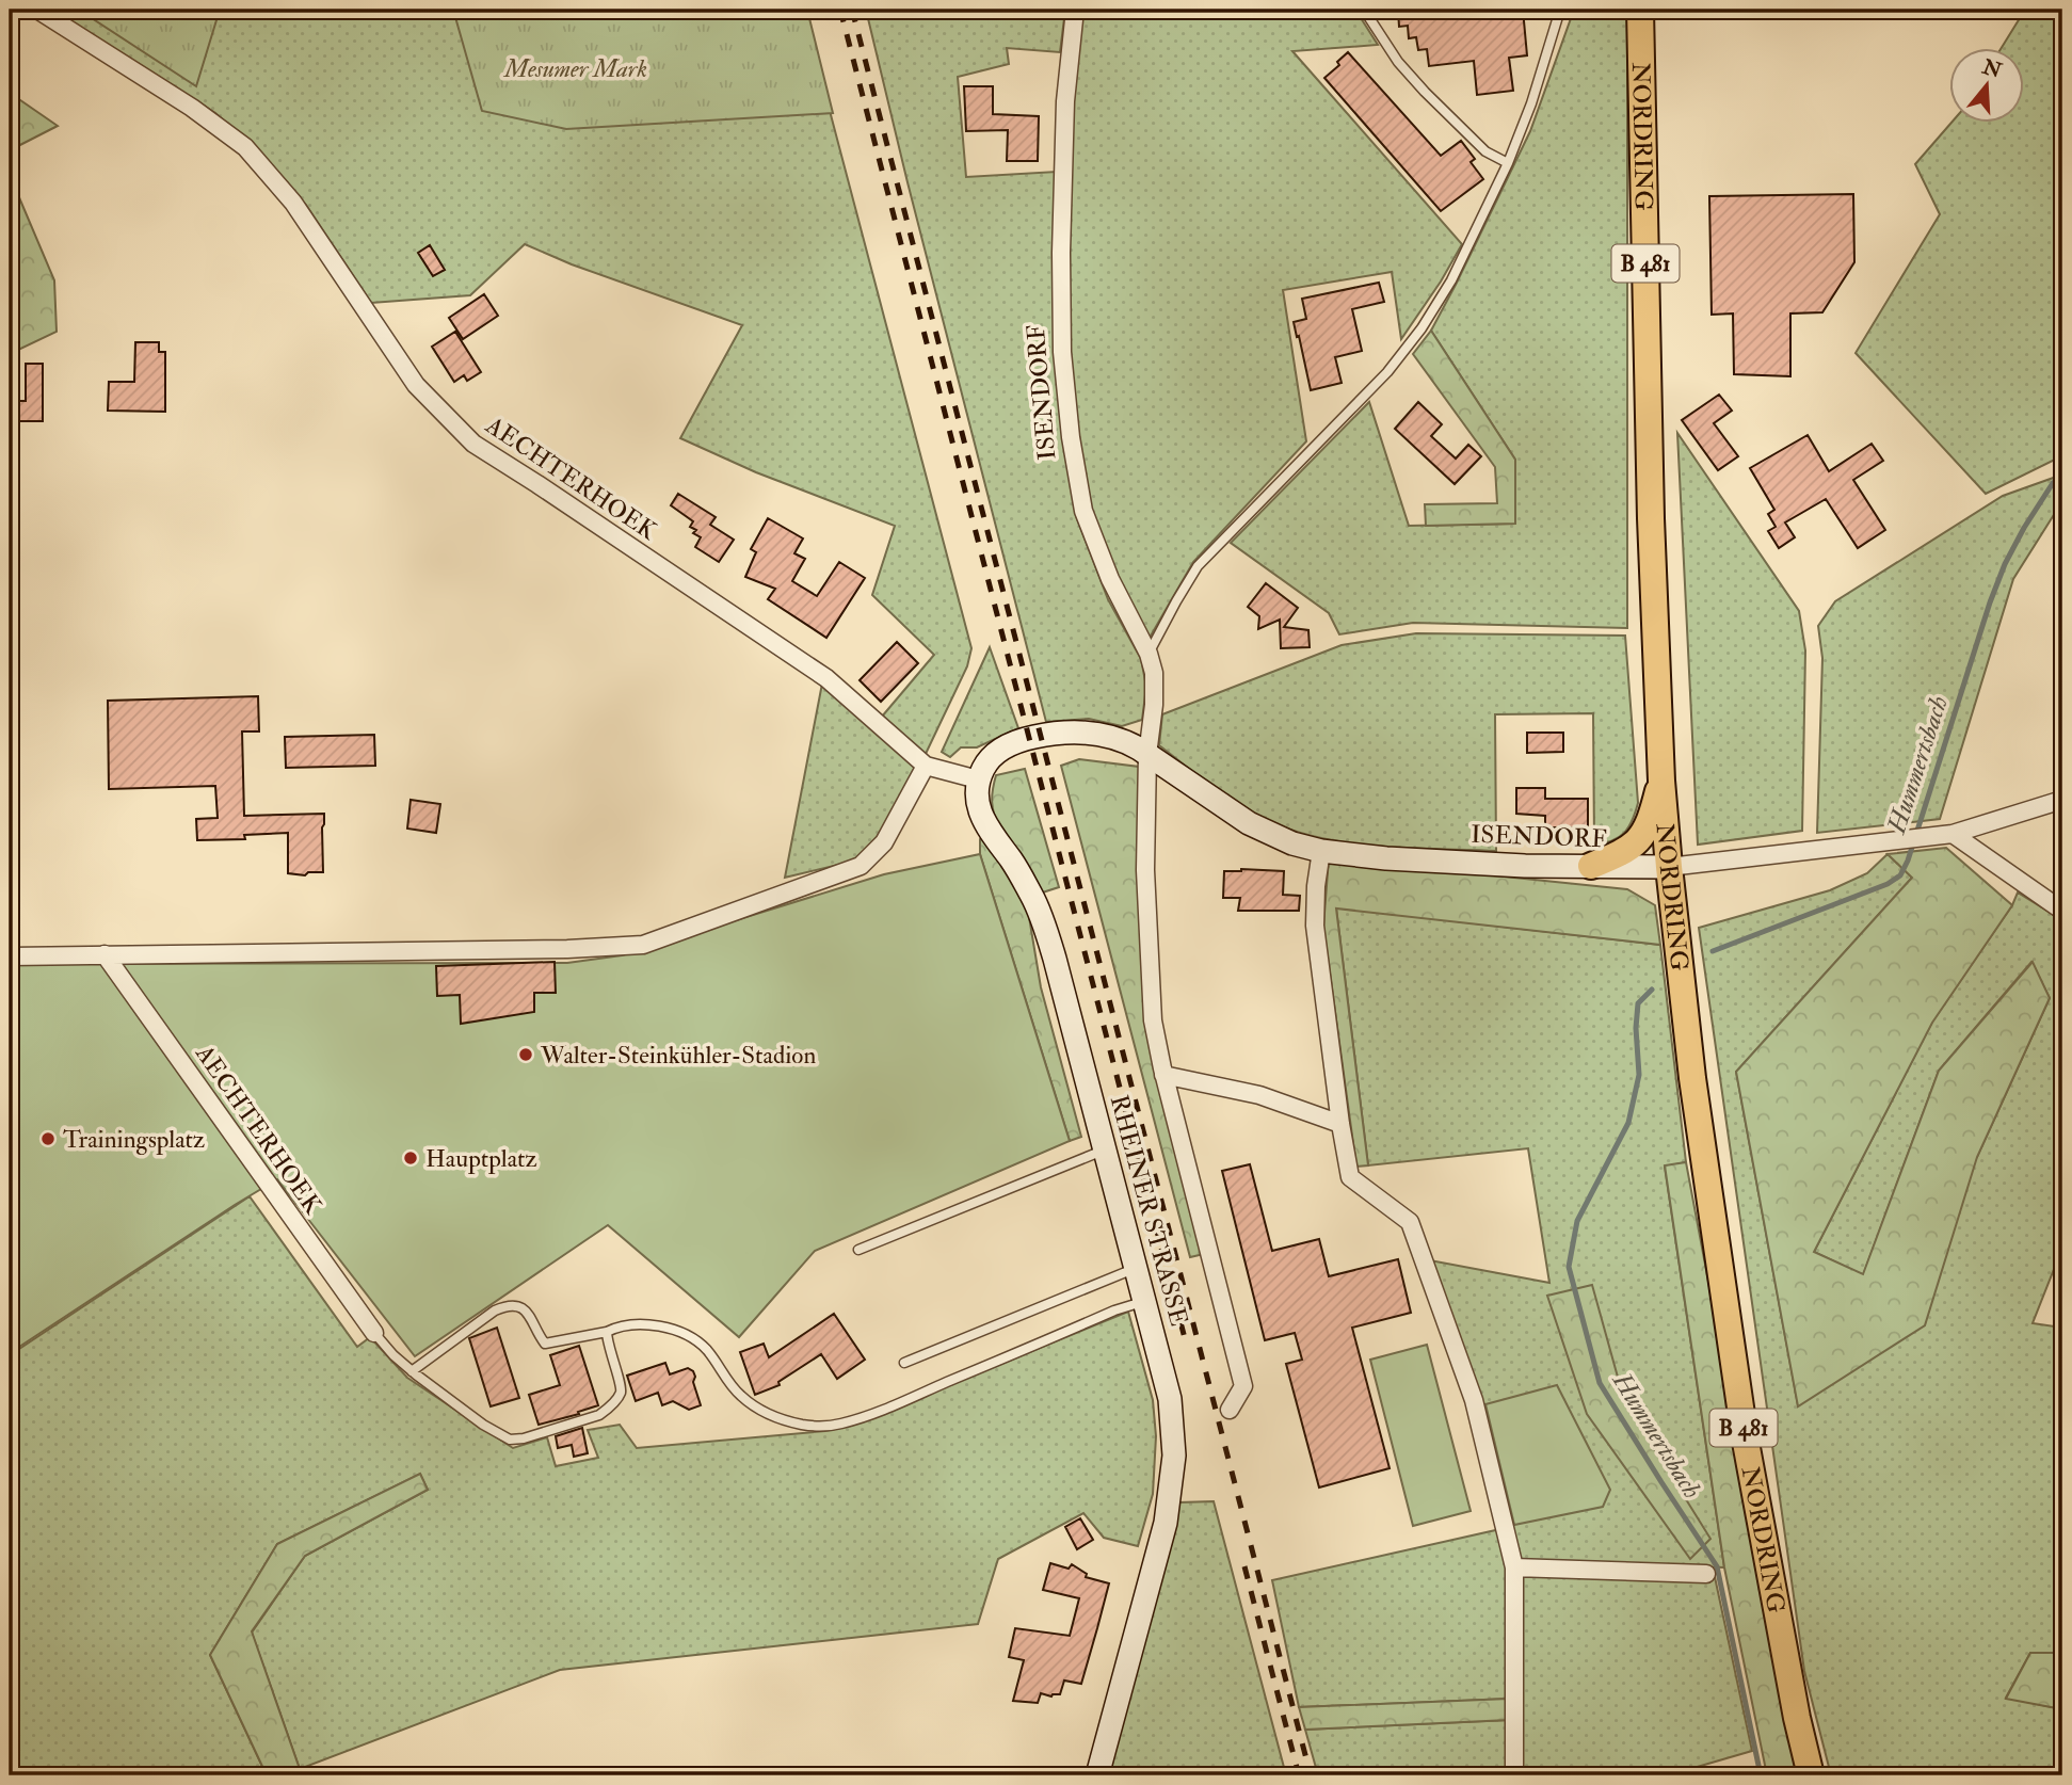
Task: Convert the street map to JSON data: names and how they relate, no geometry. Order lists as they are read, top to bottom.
{
  "streets": {
    "main road": ["NORDRING", "B 481"],
    "street": ["ISENDORF", "AECHTERHOEK", "RHEINER STRASSE"]
  },
  "crossings": [
    ["NORDRING", "ISENDORF"],
    ["ISENDORF", "AECHTERHOEK"],
    ["ISENDORF", "RHEINER STRASSE"],
    ["AECHTERHOEK", "RHEINER STRASSE"]
  ],
  "water": ["Hummertsbach"],
  "parks": ["Mesumer Mark"],
  "places": ["Walter-Steinkühler-Stadion", "Trainingsplatz", "Hauptplatz"],
  "north": "top"
}
